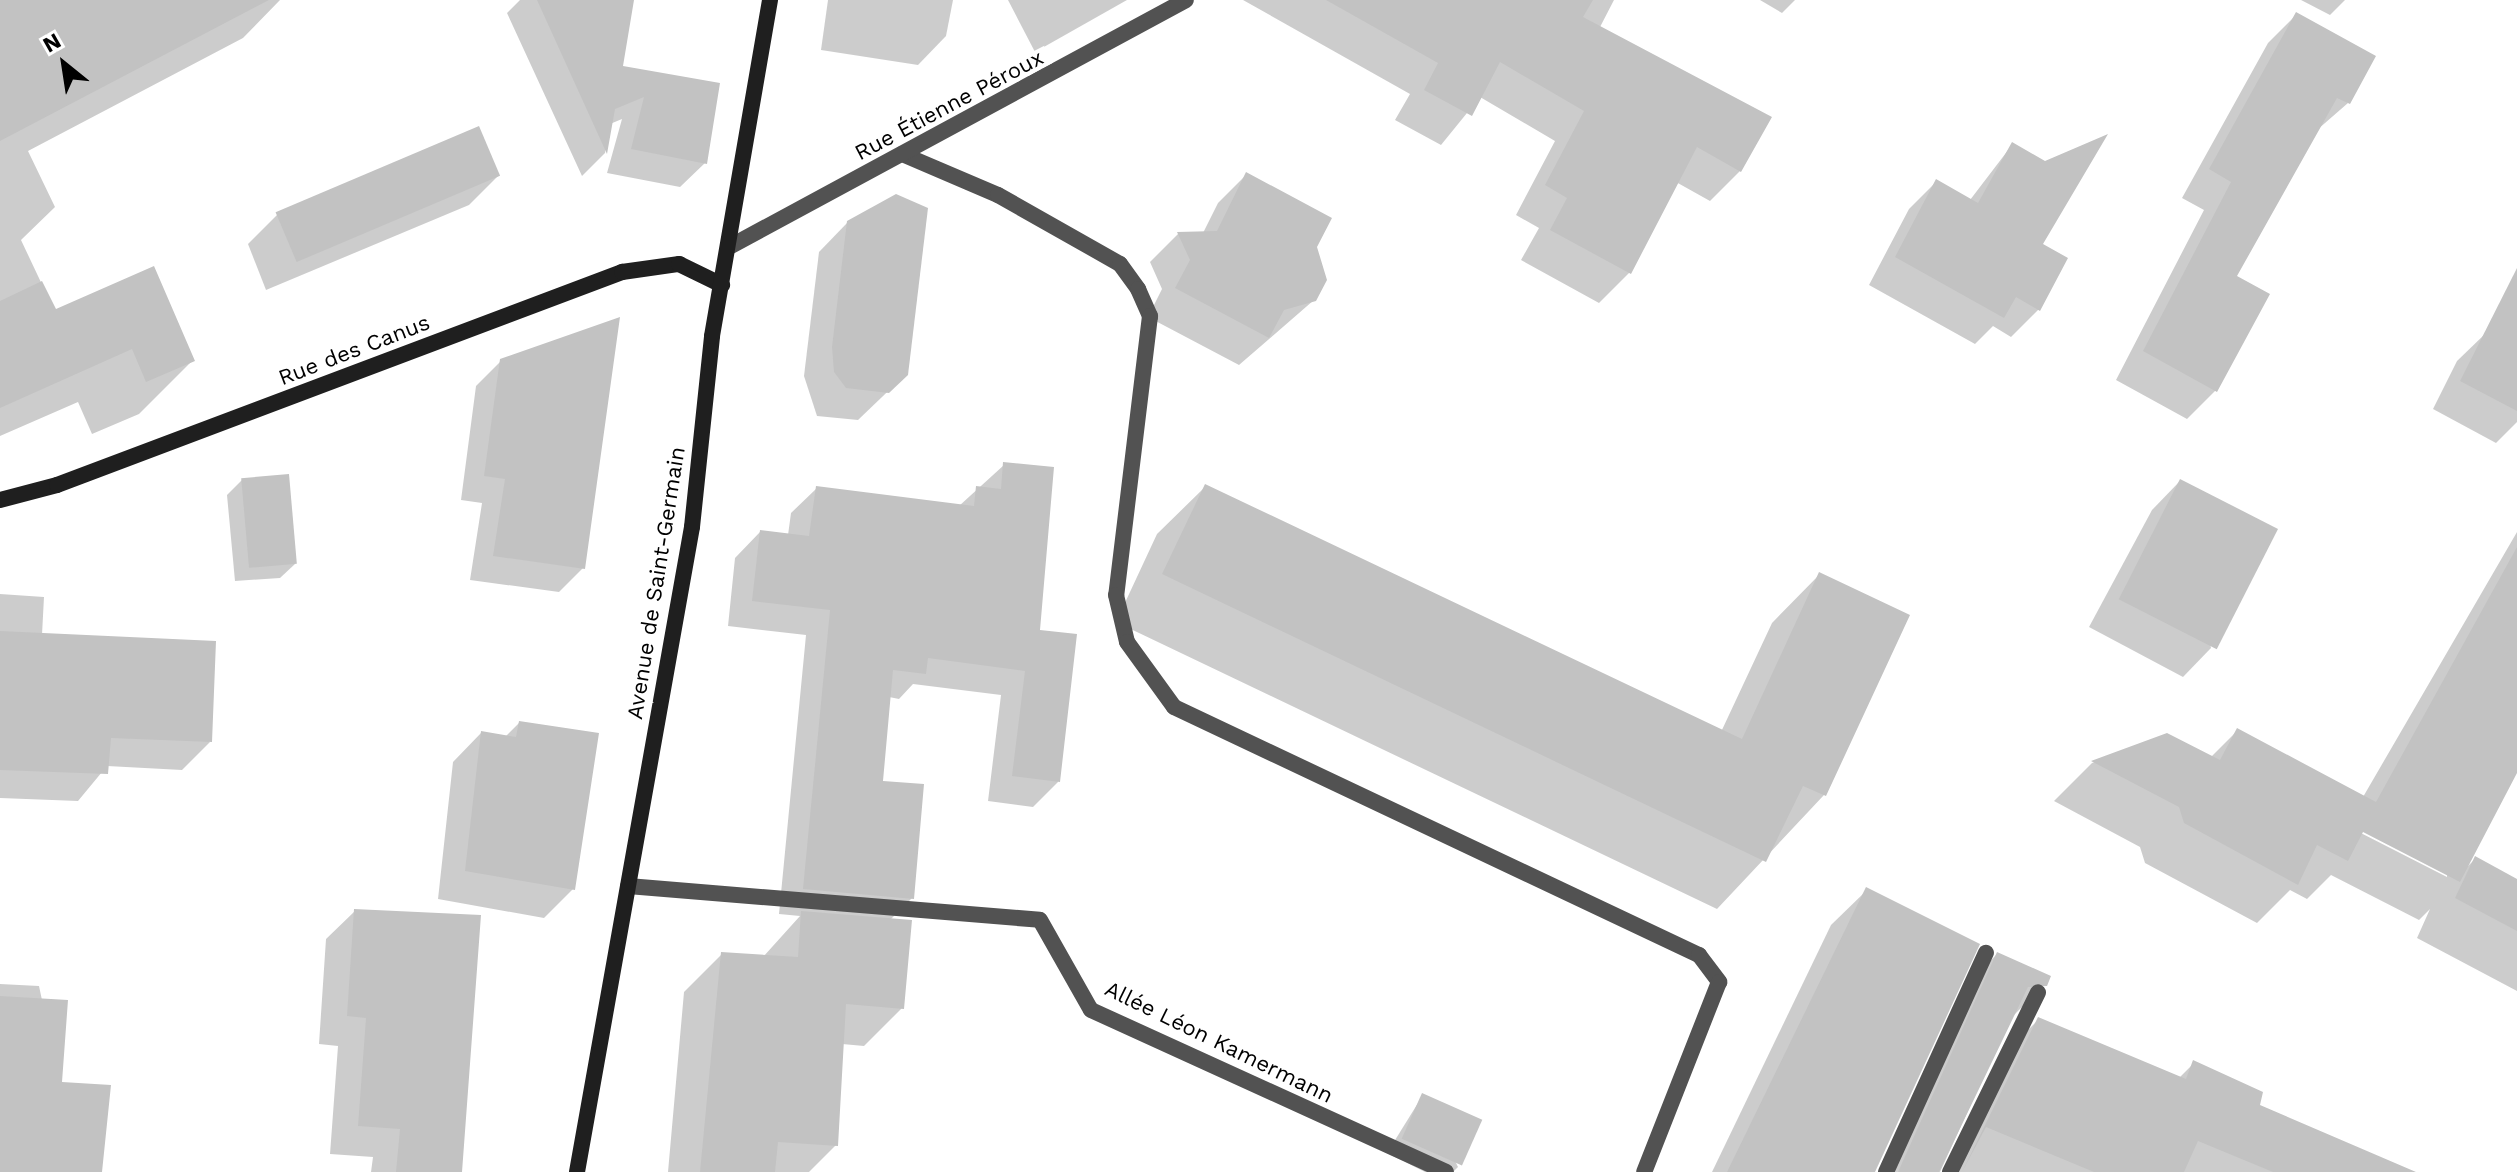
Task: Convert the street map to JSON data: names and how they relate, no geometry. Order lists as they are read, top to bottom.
{
  "streets": {
    "main road": ["Rue des Canus", "Avenue de Saint-Germain"],
    "street": ["Rue Étienne Péroux", "Allée Léon Kamermann"]
  },
  "crossings": [
    ["Rue Étienne Péroux", "Avenue de Saint-Germain"],
    ["Rue des Canus", "Avenue de Saint-Germain"],
    ["Avenue de Saint-Germain", "Allée Léon Kamermann"]
  ],
  "north": "top left"
}
